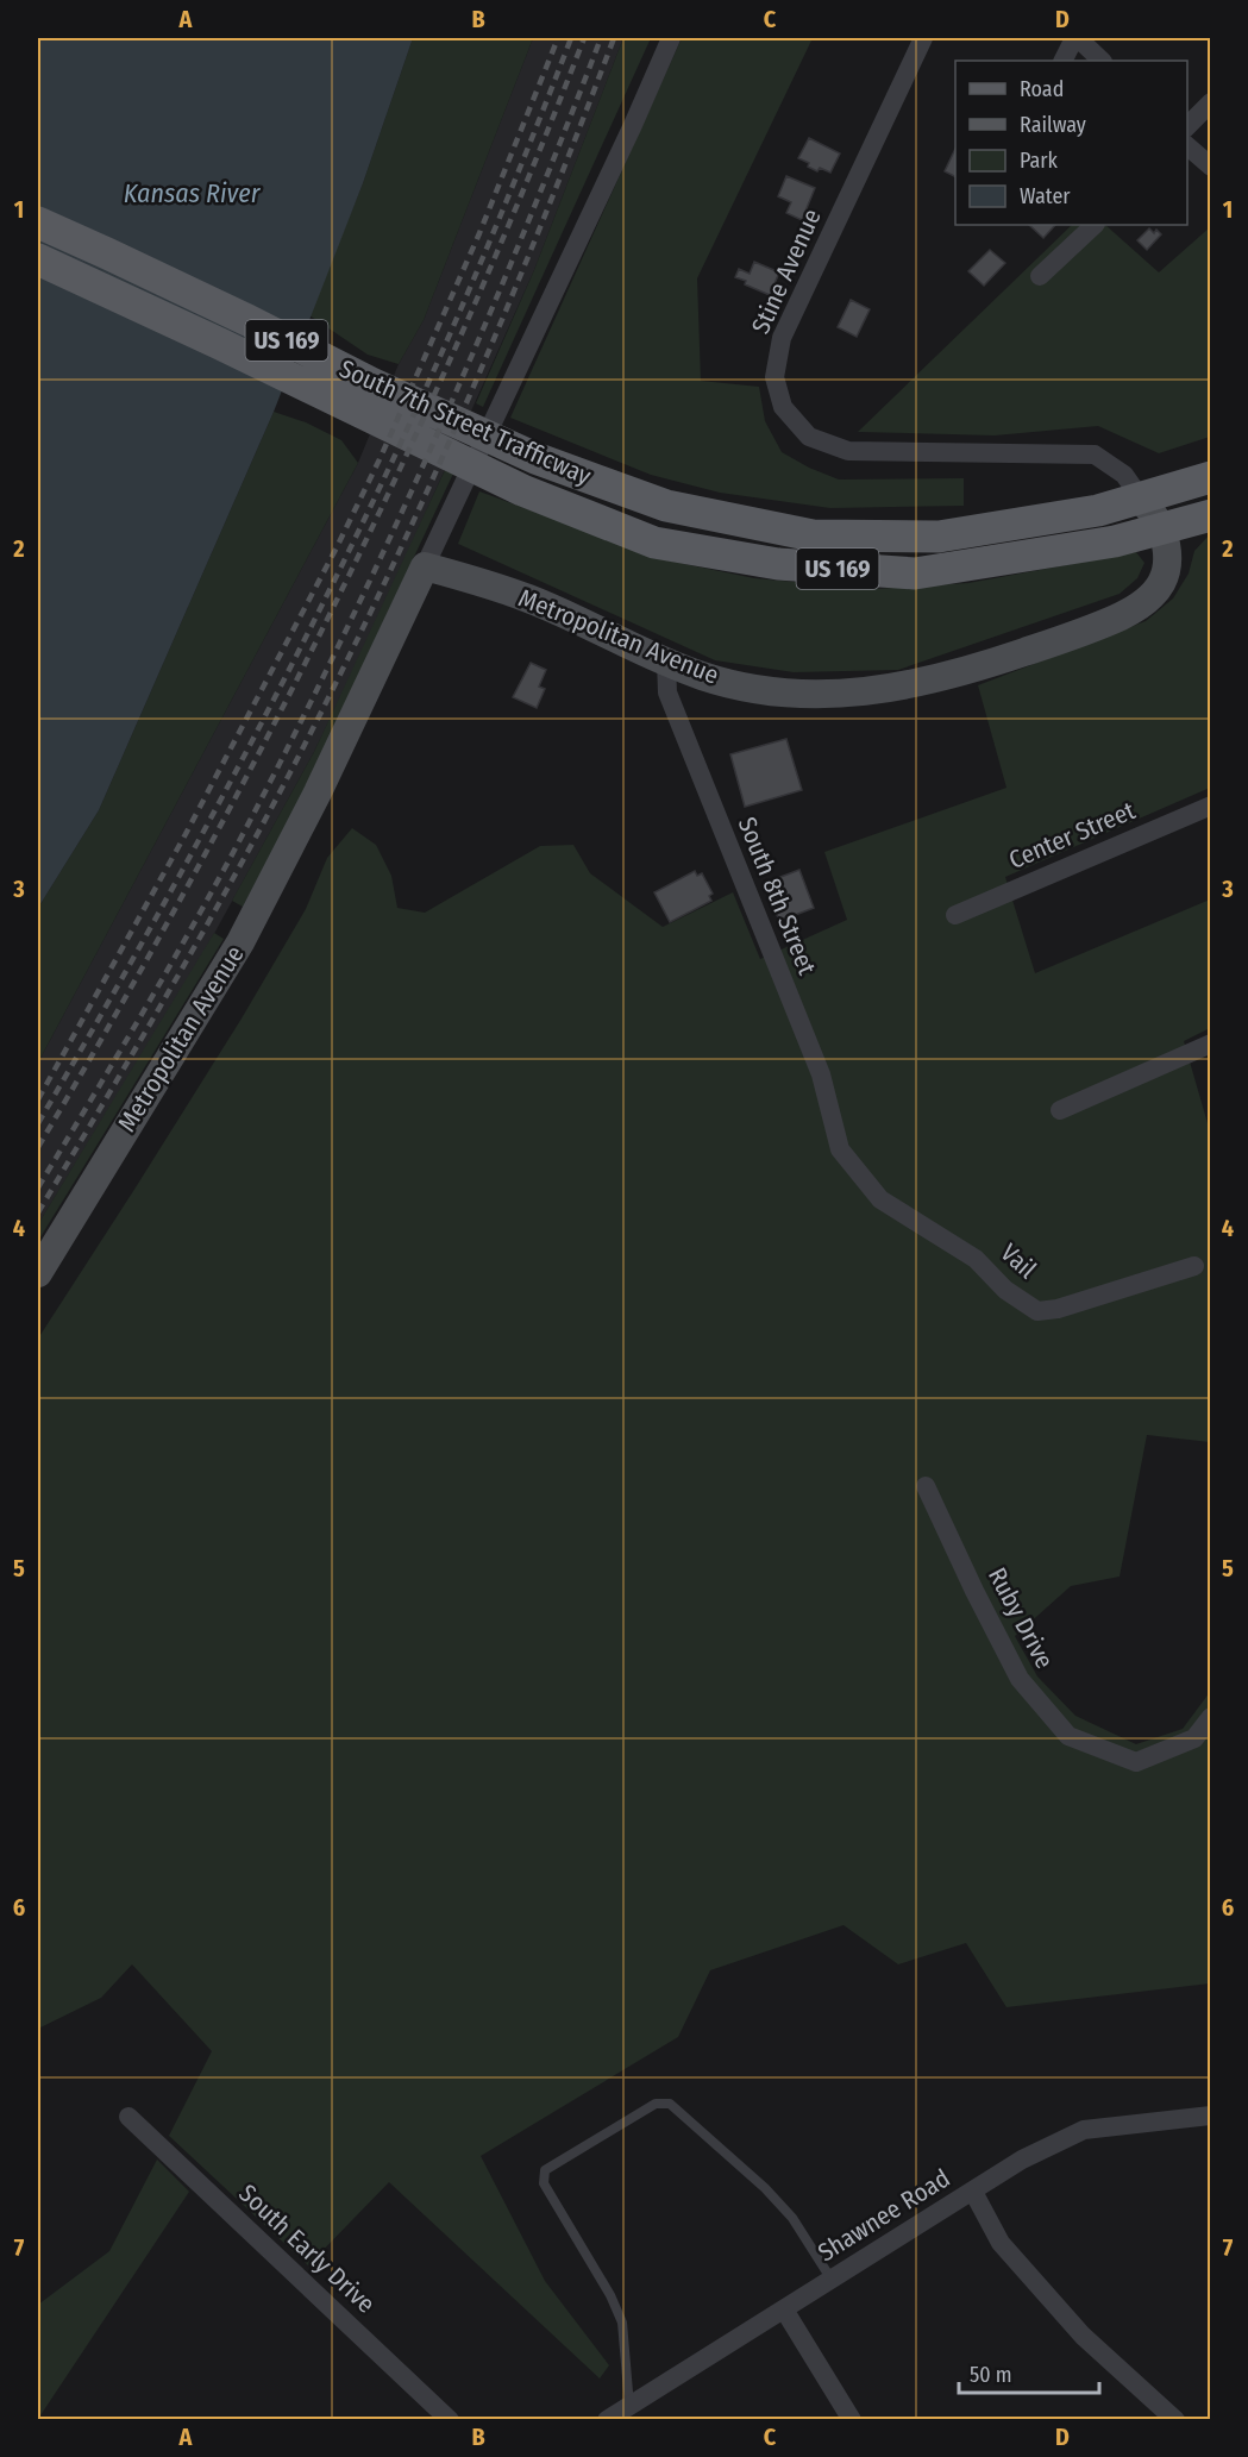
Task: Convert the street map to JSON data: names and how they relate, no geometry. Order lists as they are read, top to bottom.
{
  "streets": {
    "main road": ["US 169", "South 7th Street Trafficway", "Metropolitan Avenue"],
    "street": [
      "Stine Avenue",
      "Center Street",
      "South 8th Street",
      "Vail",
      "Ruby Drive",
      "Shawnee Road",
      "South Early Drive"
    ]
  },
  "crossings": [
    ["Stine Avenue", "South 7th Street Trafficway"],
    ["South 7th Street Trafficway", "Metropolitan Avenue"],
    ["Metropolitan Avenue", "South 8th Street"],
    ["South 8th Street", "Vail"]
  ],
  "water": ["Kansas River"],
  "legend": [
    "Road",
    "Railway",
    "Park",
    "Water"
  ],
  "scale_bar": "50 m",
  "grid": {
    "columns": [
      "A",
      "B",
      "C",
      "D"
    ],
    "rows": [
      "1",
      "2",
      "3",
      "4",
      "5",
      "6",
      "7"
    ]
  }
}
